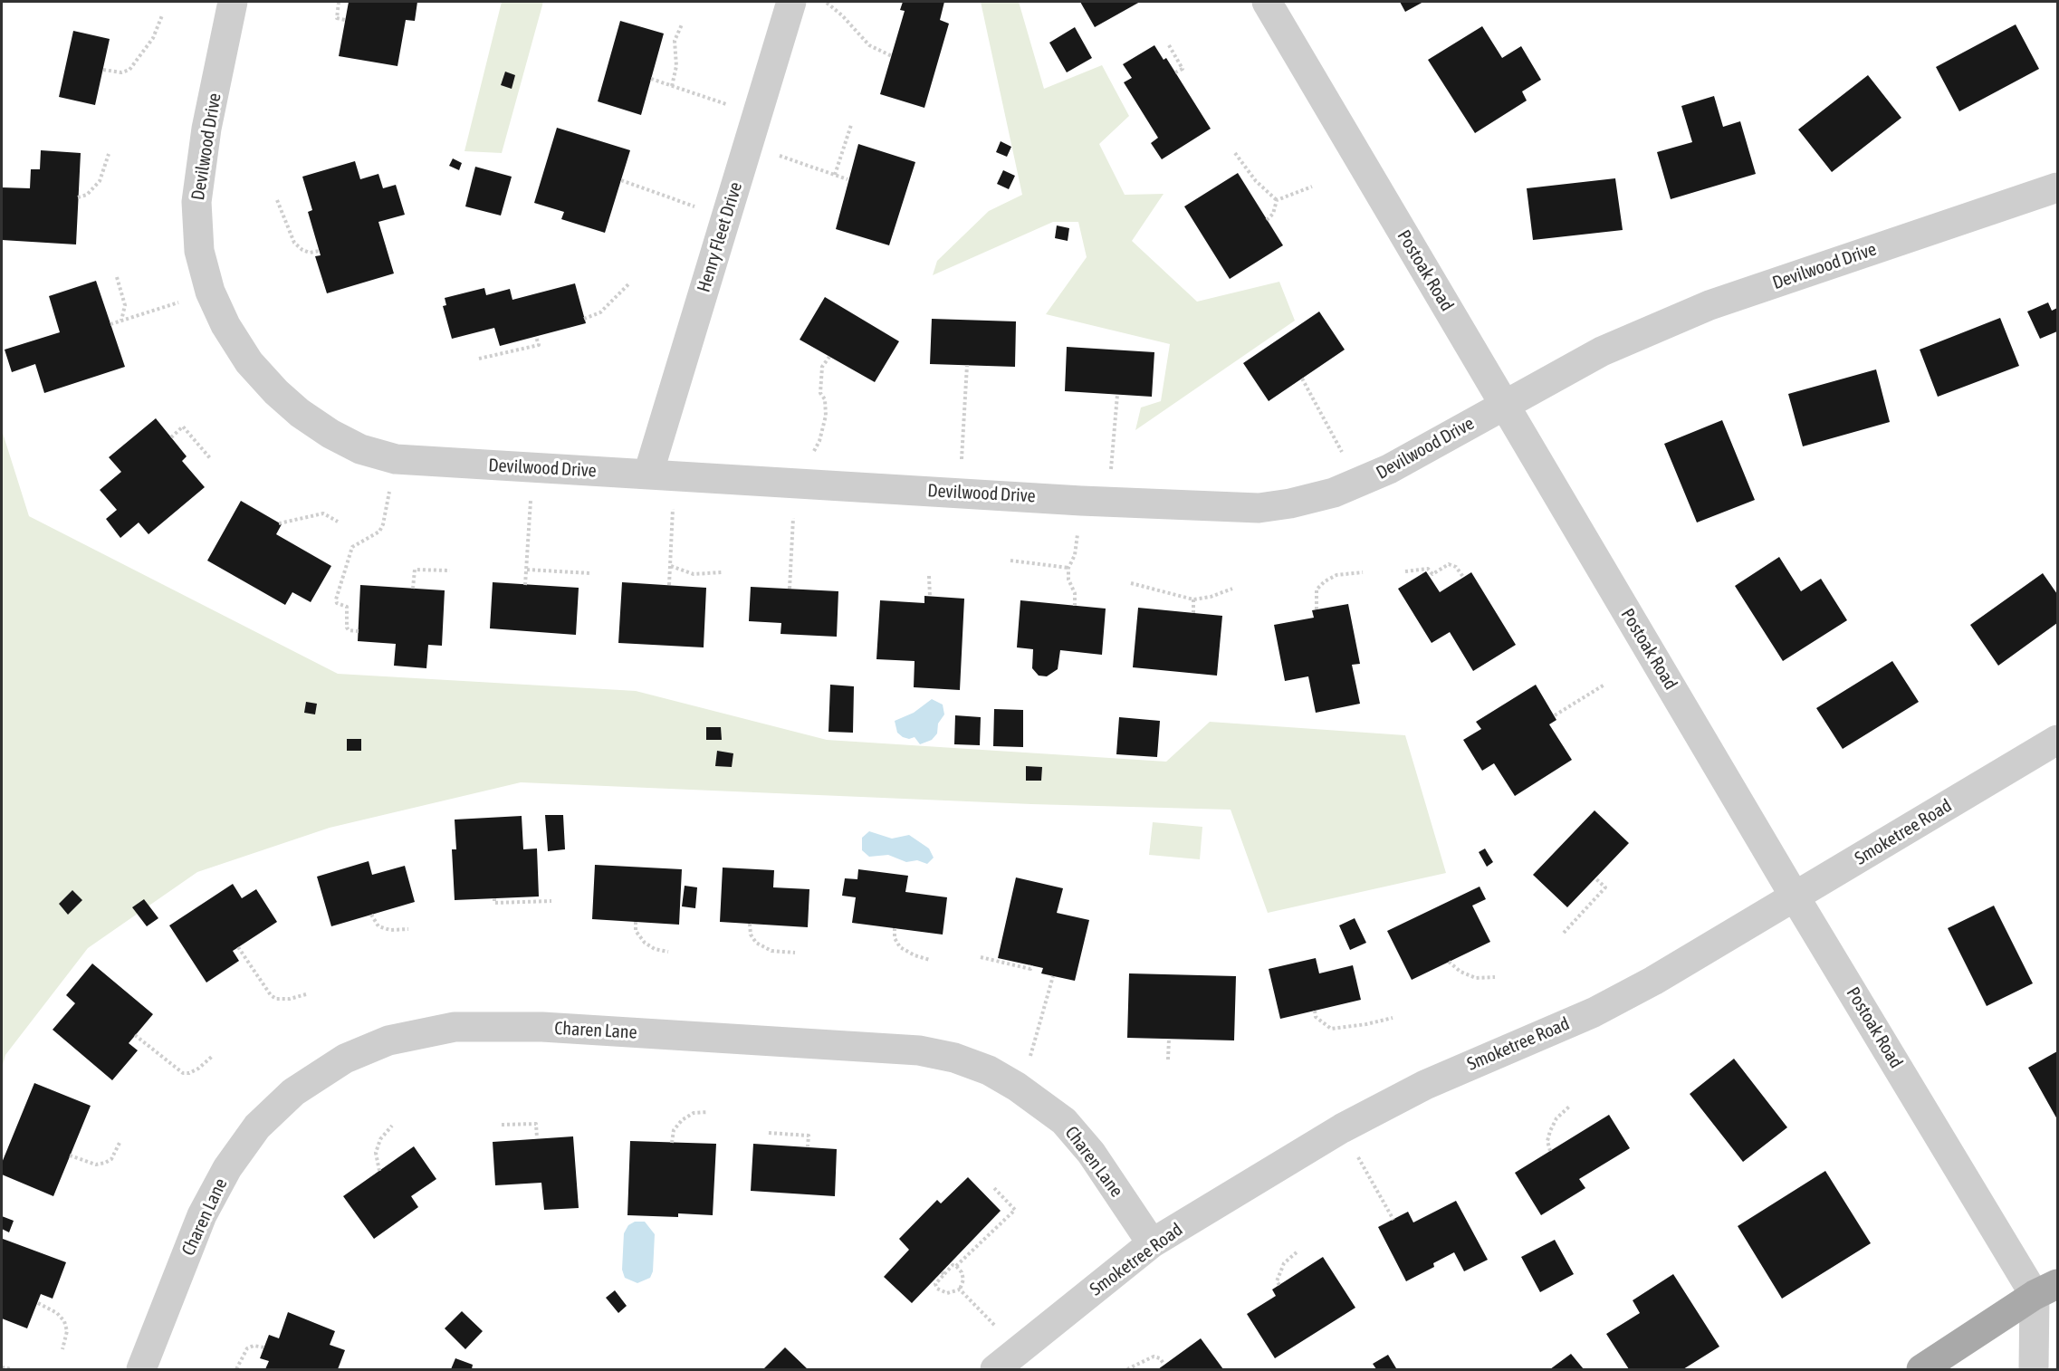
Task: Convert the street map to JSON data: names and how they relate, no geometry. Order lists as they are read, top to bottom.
{
  "streets": {
    "street": [
      "Devilwood Drive",
      "Henry Fleet Drive",
      "Postoak Road",
      "Smoketree Road",
      "Charen Lane"
    ]
  },
  "crossings": [
    ["Devilwood Drive", "Henry Fleet Drive"],
    ["Devilwood Drive", "Postoak Road"],
    ["Postoak Road", "Smoketree Road"],
    ["Smoketree Road", "Charen Lane"]
  ]
}
